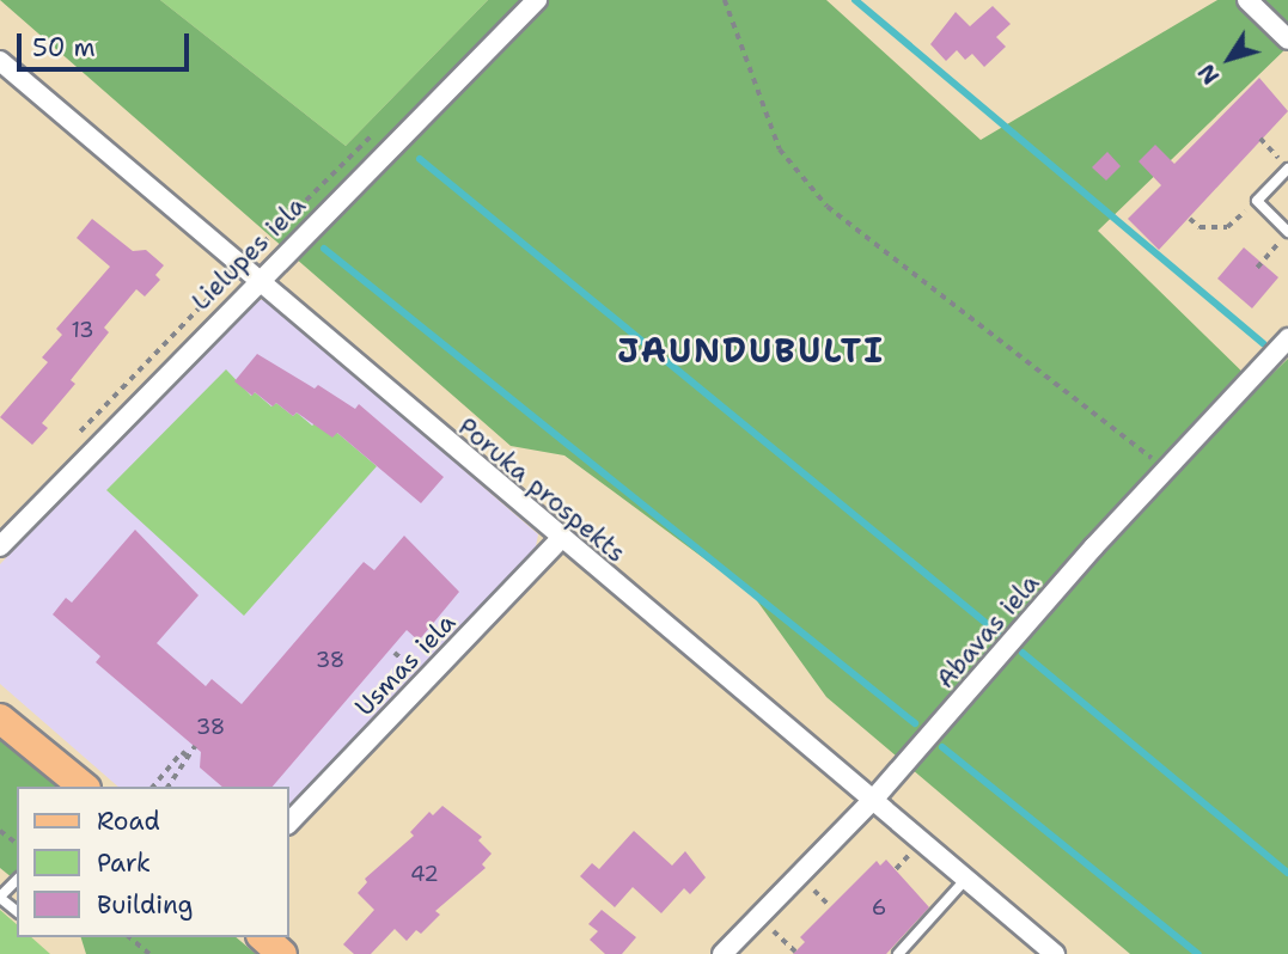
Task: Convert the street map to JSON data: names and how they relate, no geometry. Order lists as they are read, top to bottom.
{
  "streets": {
    "street": [
      "Lielupes iela",
      "Poruka prospekts",
      "Abavas iela",
      "Usmas iela"
    ]
  },
  "crossings": [
    ["Lielupes iela", "Poruka prospekts"],
    ["Poruka prospekts", "Abavas iela"],
    ["Poruka prospekts", "Usmas iela"]
  ],
  "districts": ["JAUNDUBULTI"],
  "house_numbers": [
    "13",
    "38",
    "38",
    "42",
    "6"
  ],
  "legend": ["Road", "Park", "Building"],
  "scale_bar": "50 m",
  "north": "bottom left"
}
